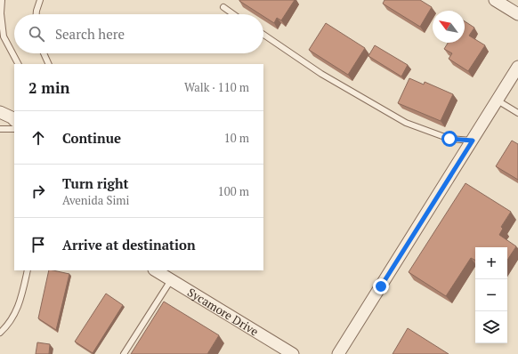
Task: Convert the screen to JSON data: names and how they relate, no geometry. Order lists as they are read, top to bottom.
{
  "streets": {
    "street": ["Sycamore Drive"]
  },
  "north": "top left",
  "page": {
    "search": "Search here",
    "heading": ["2 min", "Walk · 110 m"],
    "list": [
      ["Continue", "10 m"],
      ["Turn right", "Avenida Simi", "100 m"],
      "Arrive at destination"
    ],
    "map_buttons": ["+", "−"]
  }
}
